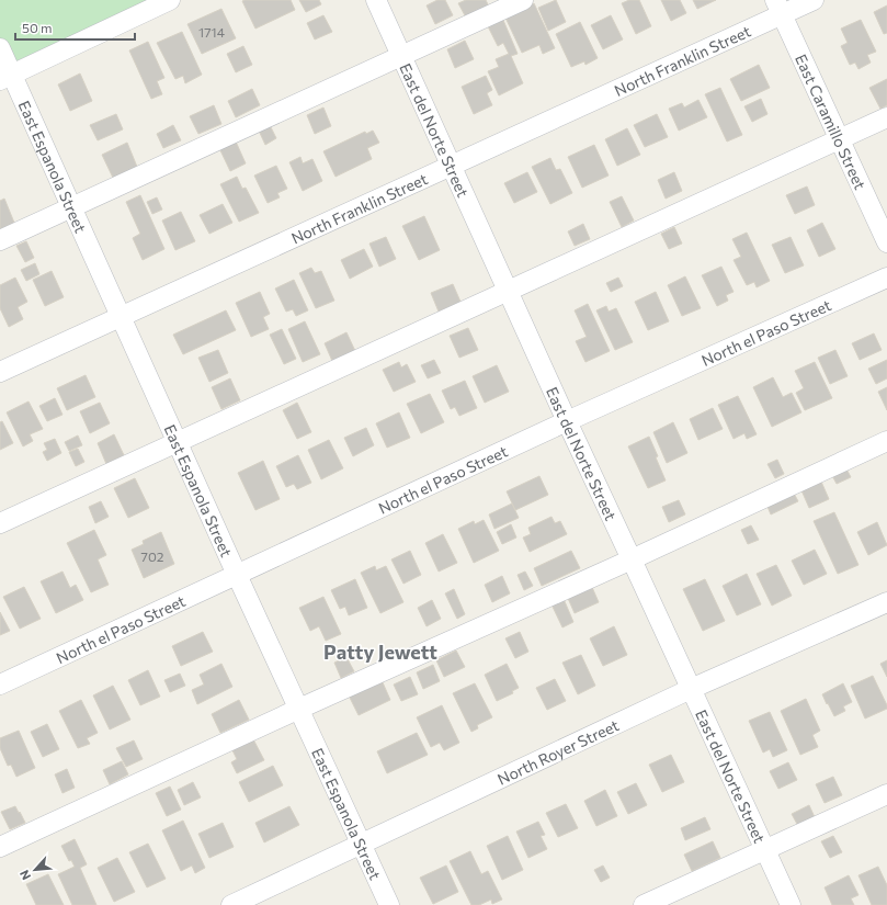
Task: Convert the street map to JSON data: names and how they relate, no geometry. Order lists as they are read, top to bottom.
{
  "streets": {
    "street": [
      "North Franklin Street",
      "East Caramillo Street",
      "East del Norte Street",
      "East Espanola Street",
      "North el Paso Street",
      "North Royer Street"
    ]
  },
  "crossings": [
    ["North Franklin Street", "East Caramillo Street"],
    ["North Franklin Street", "East del Norte Street"],
    ["North Franklin Street", "East Espanola Street"],
    ["East del Norte Street", "North el Paso Street"],
    ["East del Norte Street", "North Royer Street"],
    ["East Espanola Street", "North el Paso Street"],
    ["East Espanola Street", "North Royer Street"]
  ],
  "districts": ["Patty Jewett"],
  "house_numbers": ["1714", "702"],
  "scale_bar": "50 m",
  "north": "bottom left"
}
